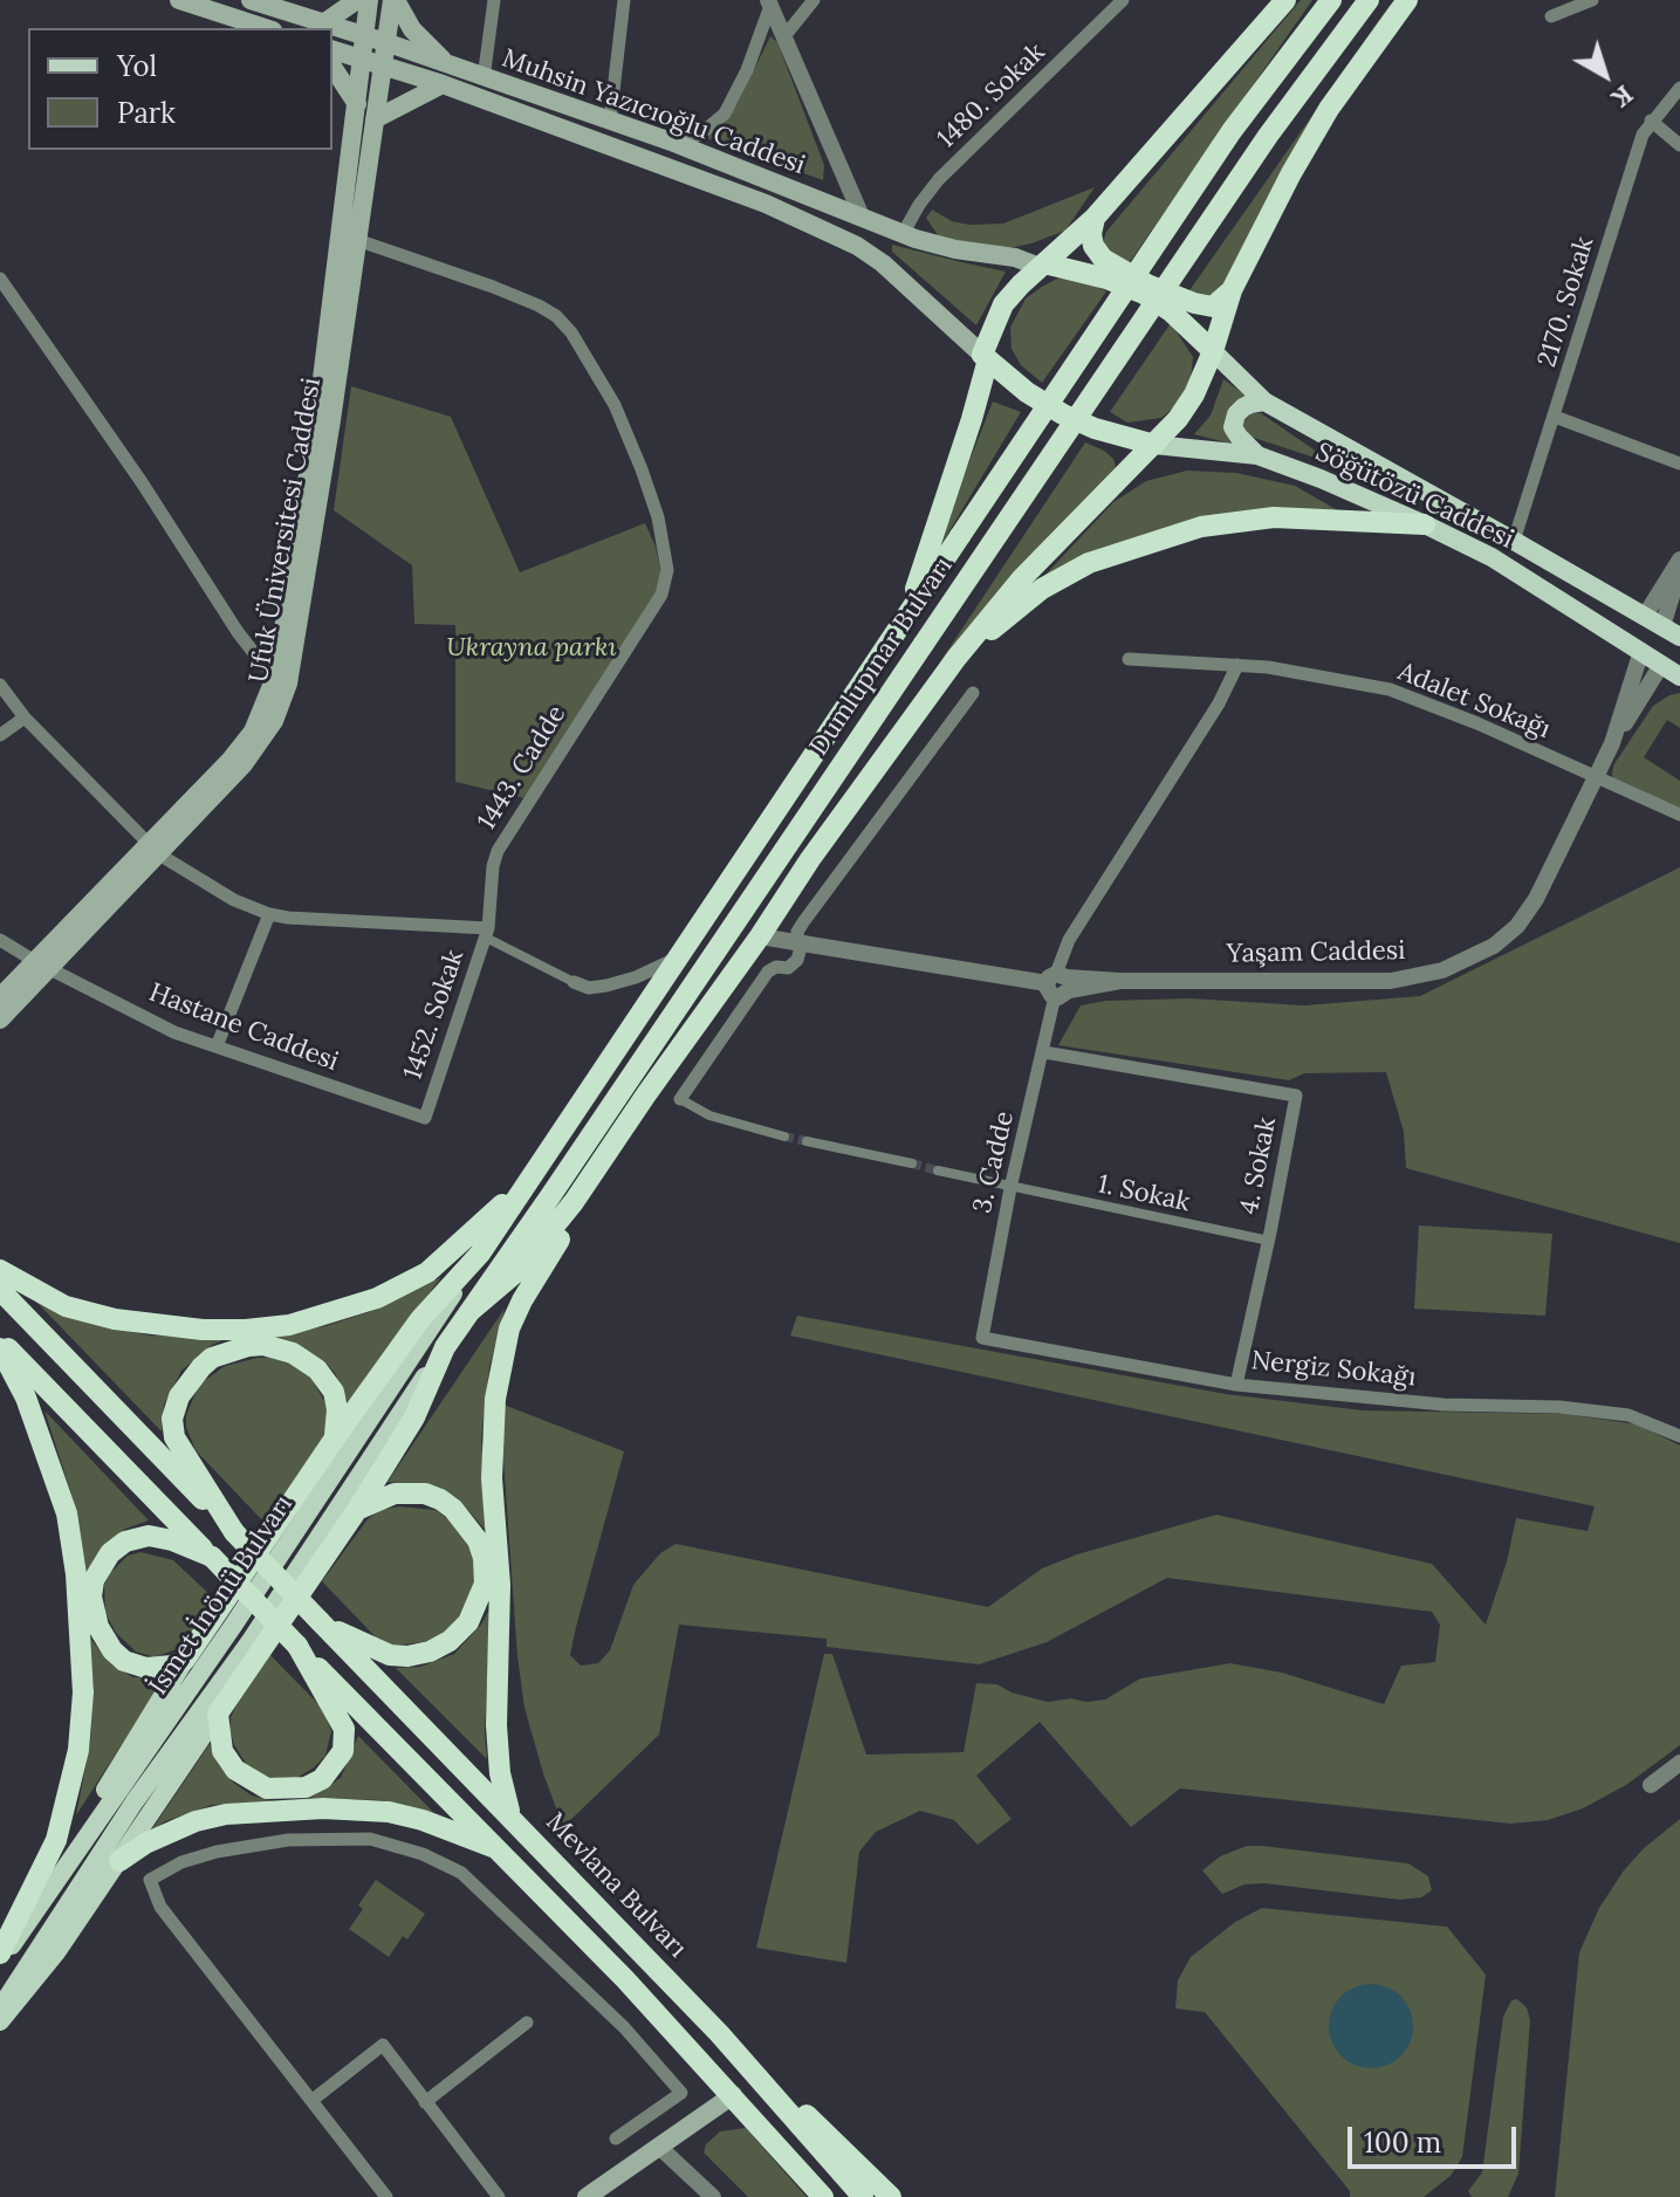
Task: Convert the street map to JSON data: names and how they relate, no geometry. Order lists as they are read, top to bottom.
{
  "streets": {
    "highway": ["Dumlupınar Bulvarı", "Mevlana Bulvarı"],
    "main road": [
      "Muhsin Yazıcıoğlu Caddesi",
      "Söğütözü Caddesi",
      "Ufuk Üniversitesi Caddesi",
      "İsmet İnönü Bulvarı"
    ],
    "street": [
      "1480. Sokak",
      "2170. Sokak",
      "Adalet Sokağı",
      "1443. Cadde",
      "Yaşam Caddesi",
      "1452. Sokak",
      "Hastane Caddesi",
      "3. Cadde",
      "4. Sokak",
      "1. Sokak",
      "Nergiz Sokağı"
    ]
  },
  "crossings": [
    ["1480. Sokak", "Muhsin Yazıcıoğlu Caddesi"],
    ["Muhsin Yazıcıoğlu Caddesi", "Söğütözü Caddesi"],
    ["Muhsin Yazıcıoğlu Caddesi", "Ufuk Üniversitesi Caddesi"],
    ["Muhsin Yazıcıoğlu Caddesi", "Dumlupınar Bulvarı"],
    ["2170. Sokak", "Söğütözü Caddesi"],
    ["Söğütözü Caddesi", "Dumlupınar Bulvarı"],
    ["Söğütözü Caddesi", "Yaşam Caddesi"],
    ["Ufuk Üniversitesi Caddesi", "1443. Cadde"],
    ["Ufuk Üniversitesi Caddesi", "Hastane Caddesi"],
    ["Dumlupınar Bulvarı", "İsmet İnönü Bulvarı"],
    ["Adalet Sokağı", "Yaşam Caddesi"],
    ["Adalet Sokağı", "3. Cadde"],
    ["1443. Cadde", "1452. Sokak"],
    ["Yaşam Caddesi", "3. Cadde"],
    ["1452. Sokak", "Hastane Caddesi"],
    ["3. Cadde", "4. Sokak"],
    ["3. Cadde", "1. Sokak"],
    ["3. Cadde", "Nergiz Sokağı"],
    ["4. Sokak", "1. Sokak"],
    ["4. Sokak", "Nergiz Sokağı"]
  ],
  "parks": ["Ukrayna parkı"],
  "legend": ["Yol", "Park"],
  "scale_bar": "100 m",
  "north": "bottom right"
}
